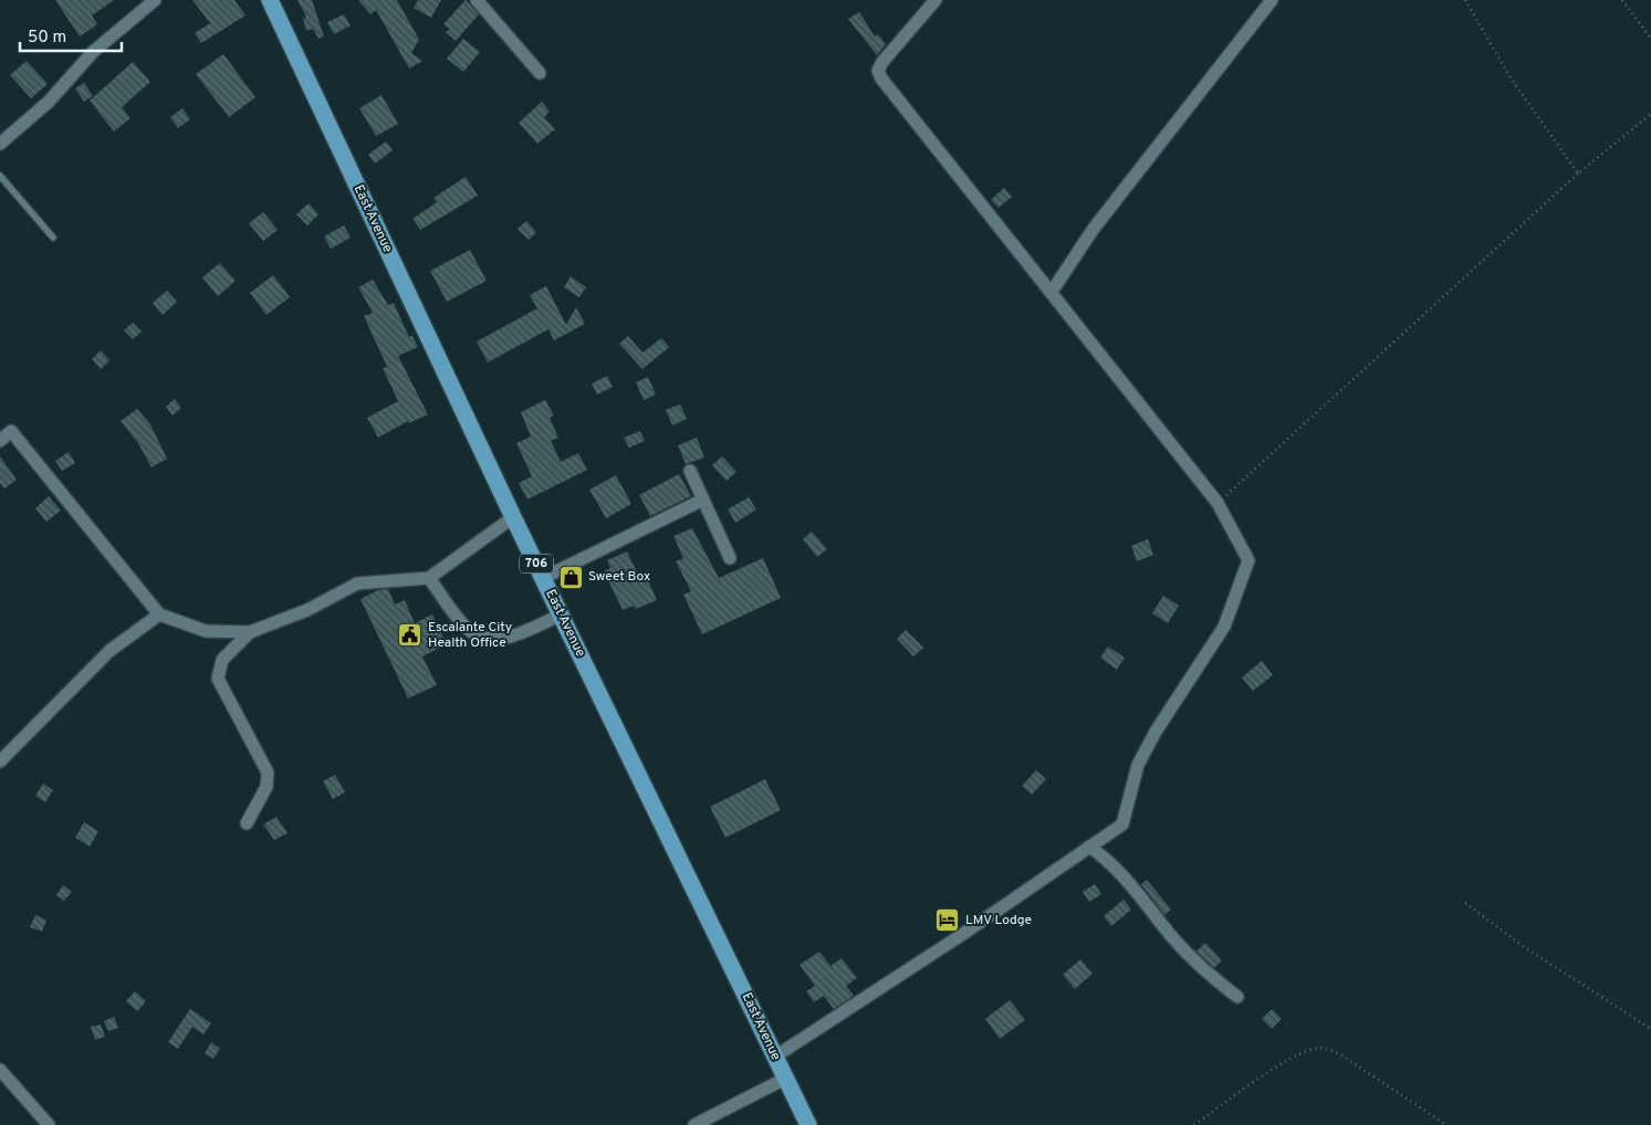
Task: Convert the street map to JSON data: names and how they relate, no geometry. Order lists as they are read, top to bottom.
{
  "streets": {
    "main road": ["East Avenue", "706"]
  },
  "places": {
    "shop": ["Sweet Box"],
    "public building": ["Escalante City Health Office"],
    "hotel": ["LMV Lodge"]
  },
  "scale_bar": "50 m"
}
